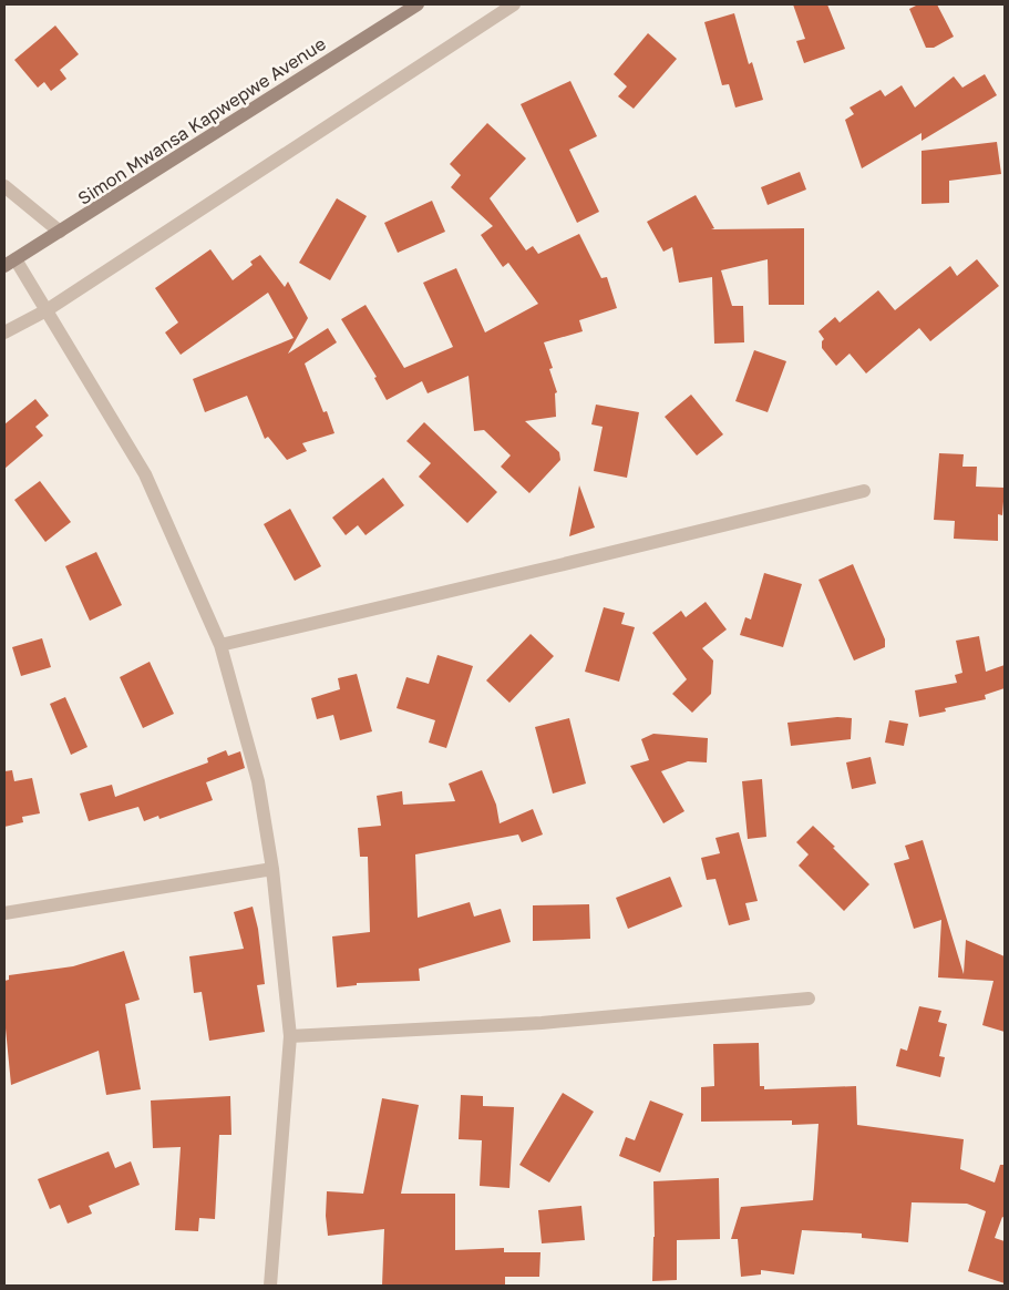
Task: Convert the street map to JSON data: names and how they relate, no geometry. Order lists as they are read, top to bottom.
{
  "streets": {
    "main road": ["Simon Mwansa Kapwepwe Avenue"]
  }
}
